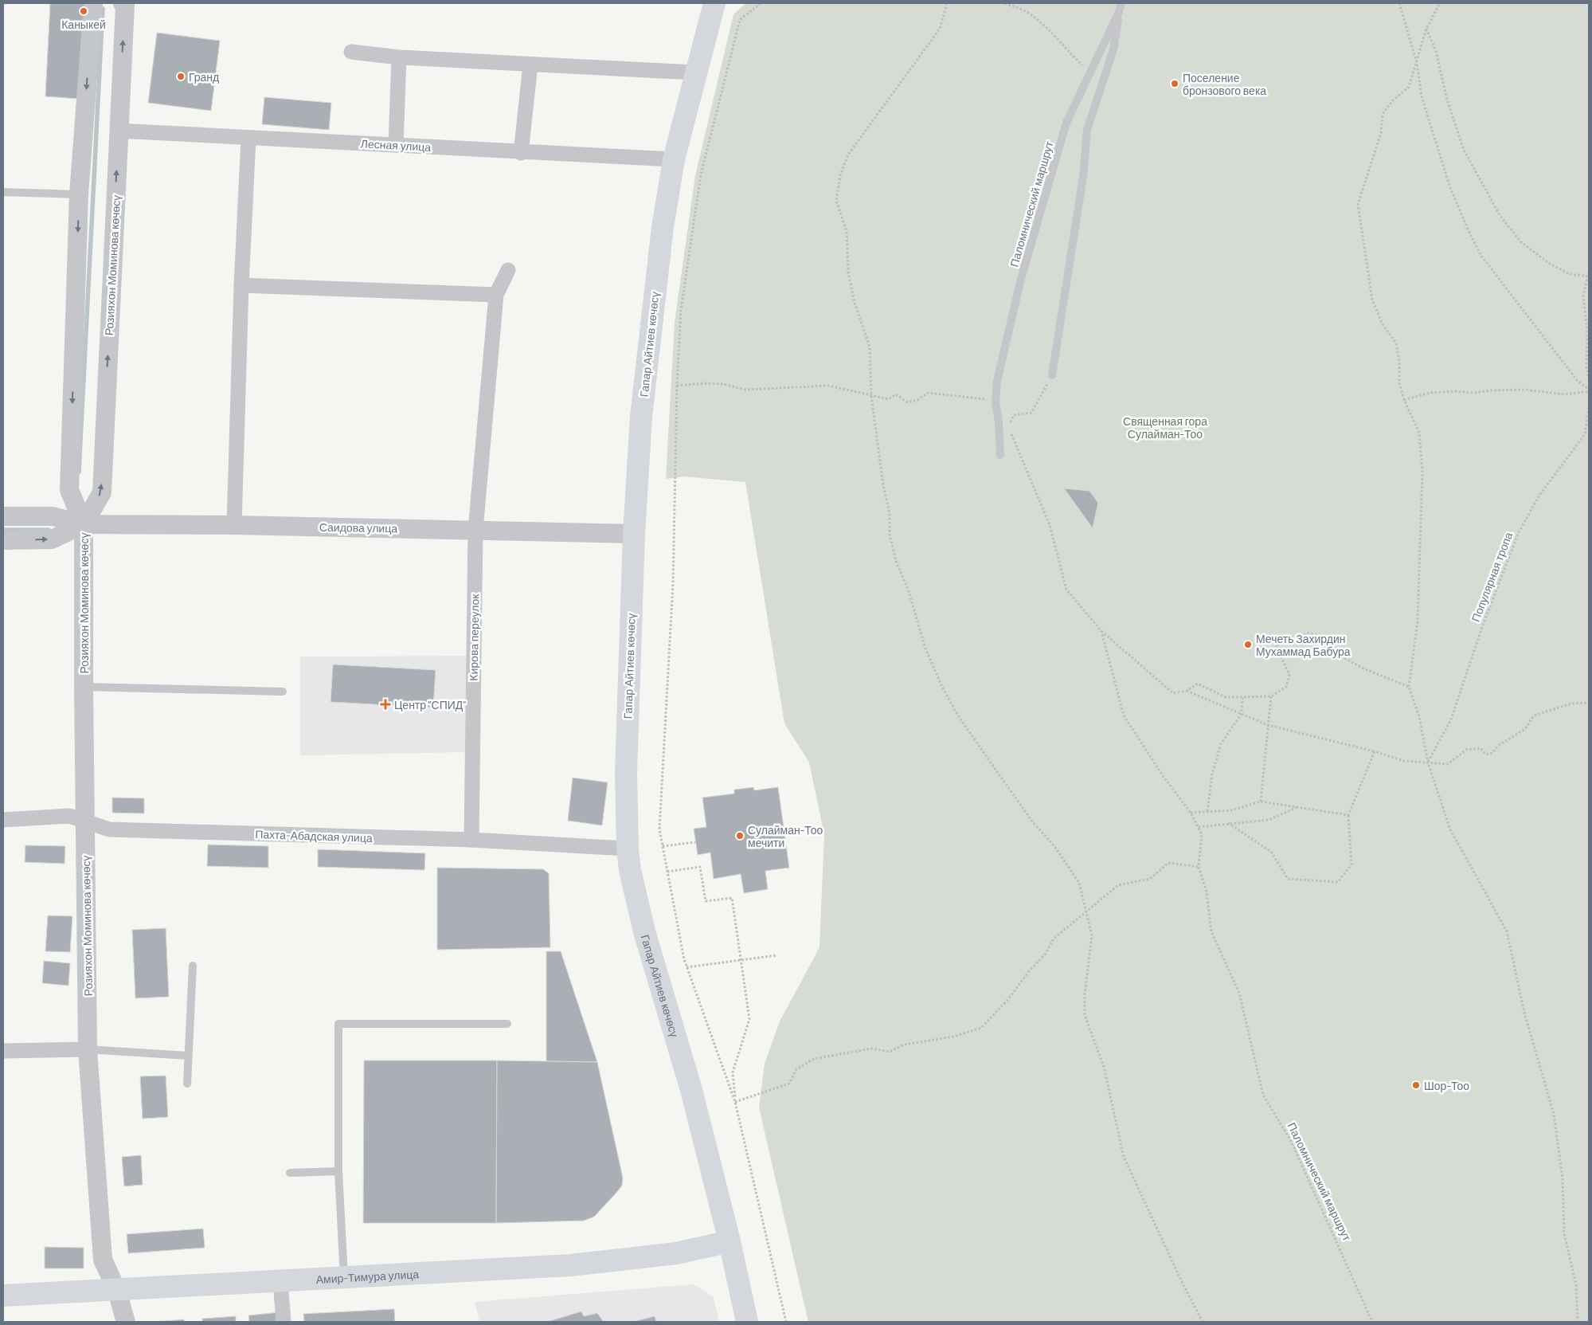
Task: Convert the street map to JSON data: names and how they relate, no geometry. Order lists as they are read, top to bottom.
{
  "streets": {
    "main road": ["Гапар Айтиев көчөсү", "Амир-Тимура улица"],
    "street": [
      "Лесная улица",
      "Розияхон Моминова көчөсү",
      "Саидова улица",
      "Кирова переулок",
      "Пахта-Абадская улица"
    ],
    "lane": ["Паломнический маршрут"],
    "path": ["Популярная тропа"]
  },
  "crossings": [
    ["Лесная улица", "Розияхон Моминова көчөсү"],
    ["Лесная улица", "Гапар Айтиев көчөсү"],
    ["Розияхон Моминова көчөсү", "Саидова улица"],
    ["Розияхон Моминова көчөсү", "Пахта-Абадская улица"],
    ["Розияхон Моминова көчөсү", "Амир-Тимура улица"],
    ["Гапар Айтиев көчөсү", "Саидова улица"],
    ["Гапар Айтиев көчөсү", "Пахта-Абадская улица"],
    ["Гапар Айтиев көчөсү", "Амир-Тимура улица"],
    ["Саидова улица", "Кирова переулок"],
    ["Кирова переулок", "Пахта-Абадская улица"]
  ],
  "parks": ["Священная гора Сулайман-Тоо"],
  "places": {
    "other": [
      "Каныкей",
      "Гранд",
      "Поселение бронзового века",
      "Мечеть Захирдин Мухаммад Бабура",
      "Сулайман-Тоо мечити",
      "Шор-Тоо"
    ],
    "health": ["Центр \"СПИД\""]
  }
}
